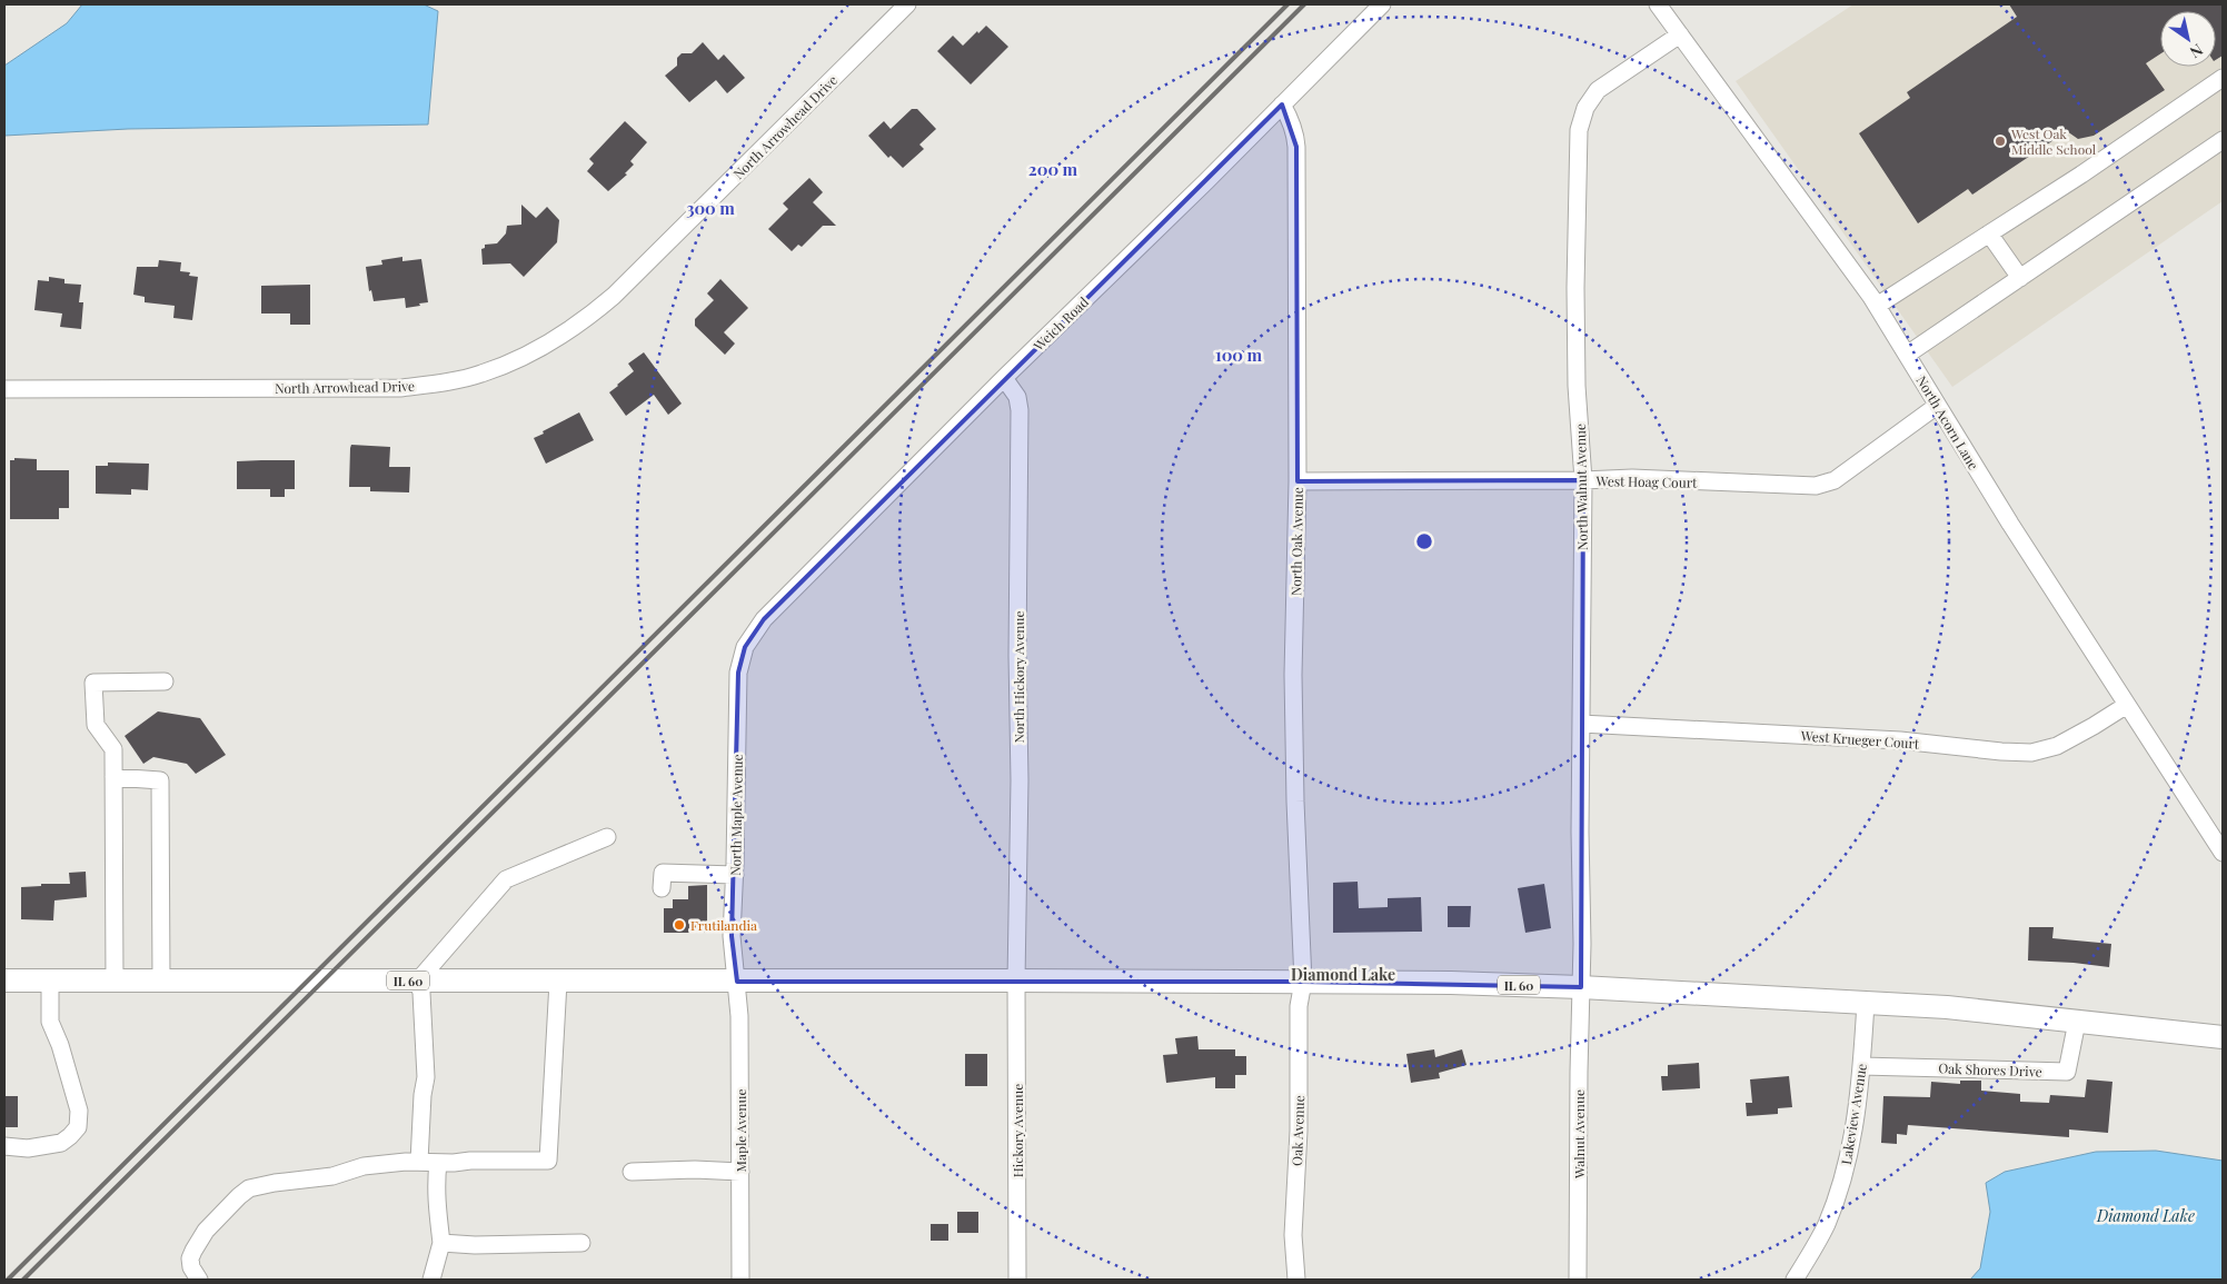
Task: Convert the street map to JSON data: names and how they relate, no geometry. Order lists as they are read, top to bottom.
{
  "streets": {
    "main road": ["IL 60"],
    "street": [
      "North Arrowhead Drive",
      "Weich Road",
      "North Acorn Lane",
      "West Hoag Court",
      "North Walnut Avenue",
      "North Oak Avenue",
      "North Hickory Avenue",
      "West Krueger Court",
      "North Maple Avenue",
      "Oak Shores Drive",
      "Lakeview Avenue",
      "Maple Avenue",
      "Hickory Avenue",
      "Oak Avenue",
      "Walnut Avenue"
    ]
  },
  "crossings": [
    ["Weich Road", "North Oak Avenue"],
    ["Weich Road", "North Hickory Avenue"],
    ["Weich Road", "North Maple Avenue"],
    ["North Acorn Lane", "West Hoag Court"],
    ["North Acorn Lane", "North Walnut Avenue"],
    ["North Acorn Lane", "West Krueger Court"],
    ["West Hoag Court", "North Walnut Avenue"],
    ["West Hoag Court", "North Oak Avenue"],
    ["North Walnut Avenue", "West Krueger Court"],
    ["North Walnut Avenue", "IL 60"],
    ["North Walnut Avenue", "Walnut Avenue"],
    ["North Oak Avenue", "IL 60"],
    ["North Oak Avenue", "Oak Avenue"],
    ["North Hickory Avenue", "IL 60"],
    ["North Hickory Avenue", "Hickory Avenue"],
    ["North Maple Avenue", "IL 60"],
    ["North Maple Avenue", "Maple Avenue"],
    ["IL 60", "Oak Shores Drive"],
    ["IL 60", "Lakeview Avenue"],
    ["IL 60", "Maple Avenue"],
    ["IL 60", "Hickory Avenue"],
    ["IL 60", "Oak Avenue"],
    ["IL 60", "Walnut Avenue"],
    ["Oak Shores Drive", "Lakeview Avenue"]
  ],
  "districts": ["Diamond Lake"],
  "water": ["Diamond Lake"],
  "places": ["West Oak Middle School", "Frutilandia"],
  "north": "bottom right",
  "rings": ["200 m", "300 m", "100 m"]
}
